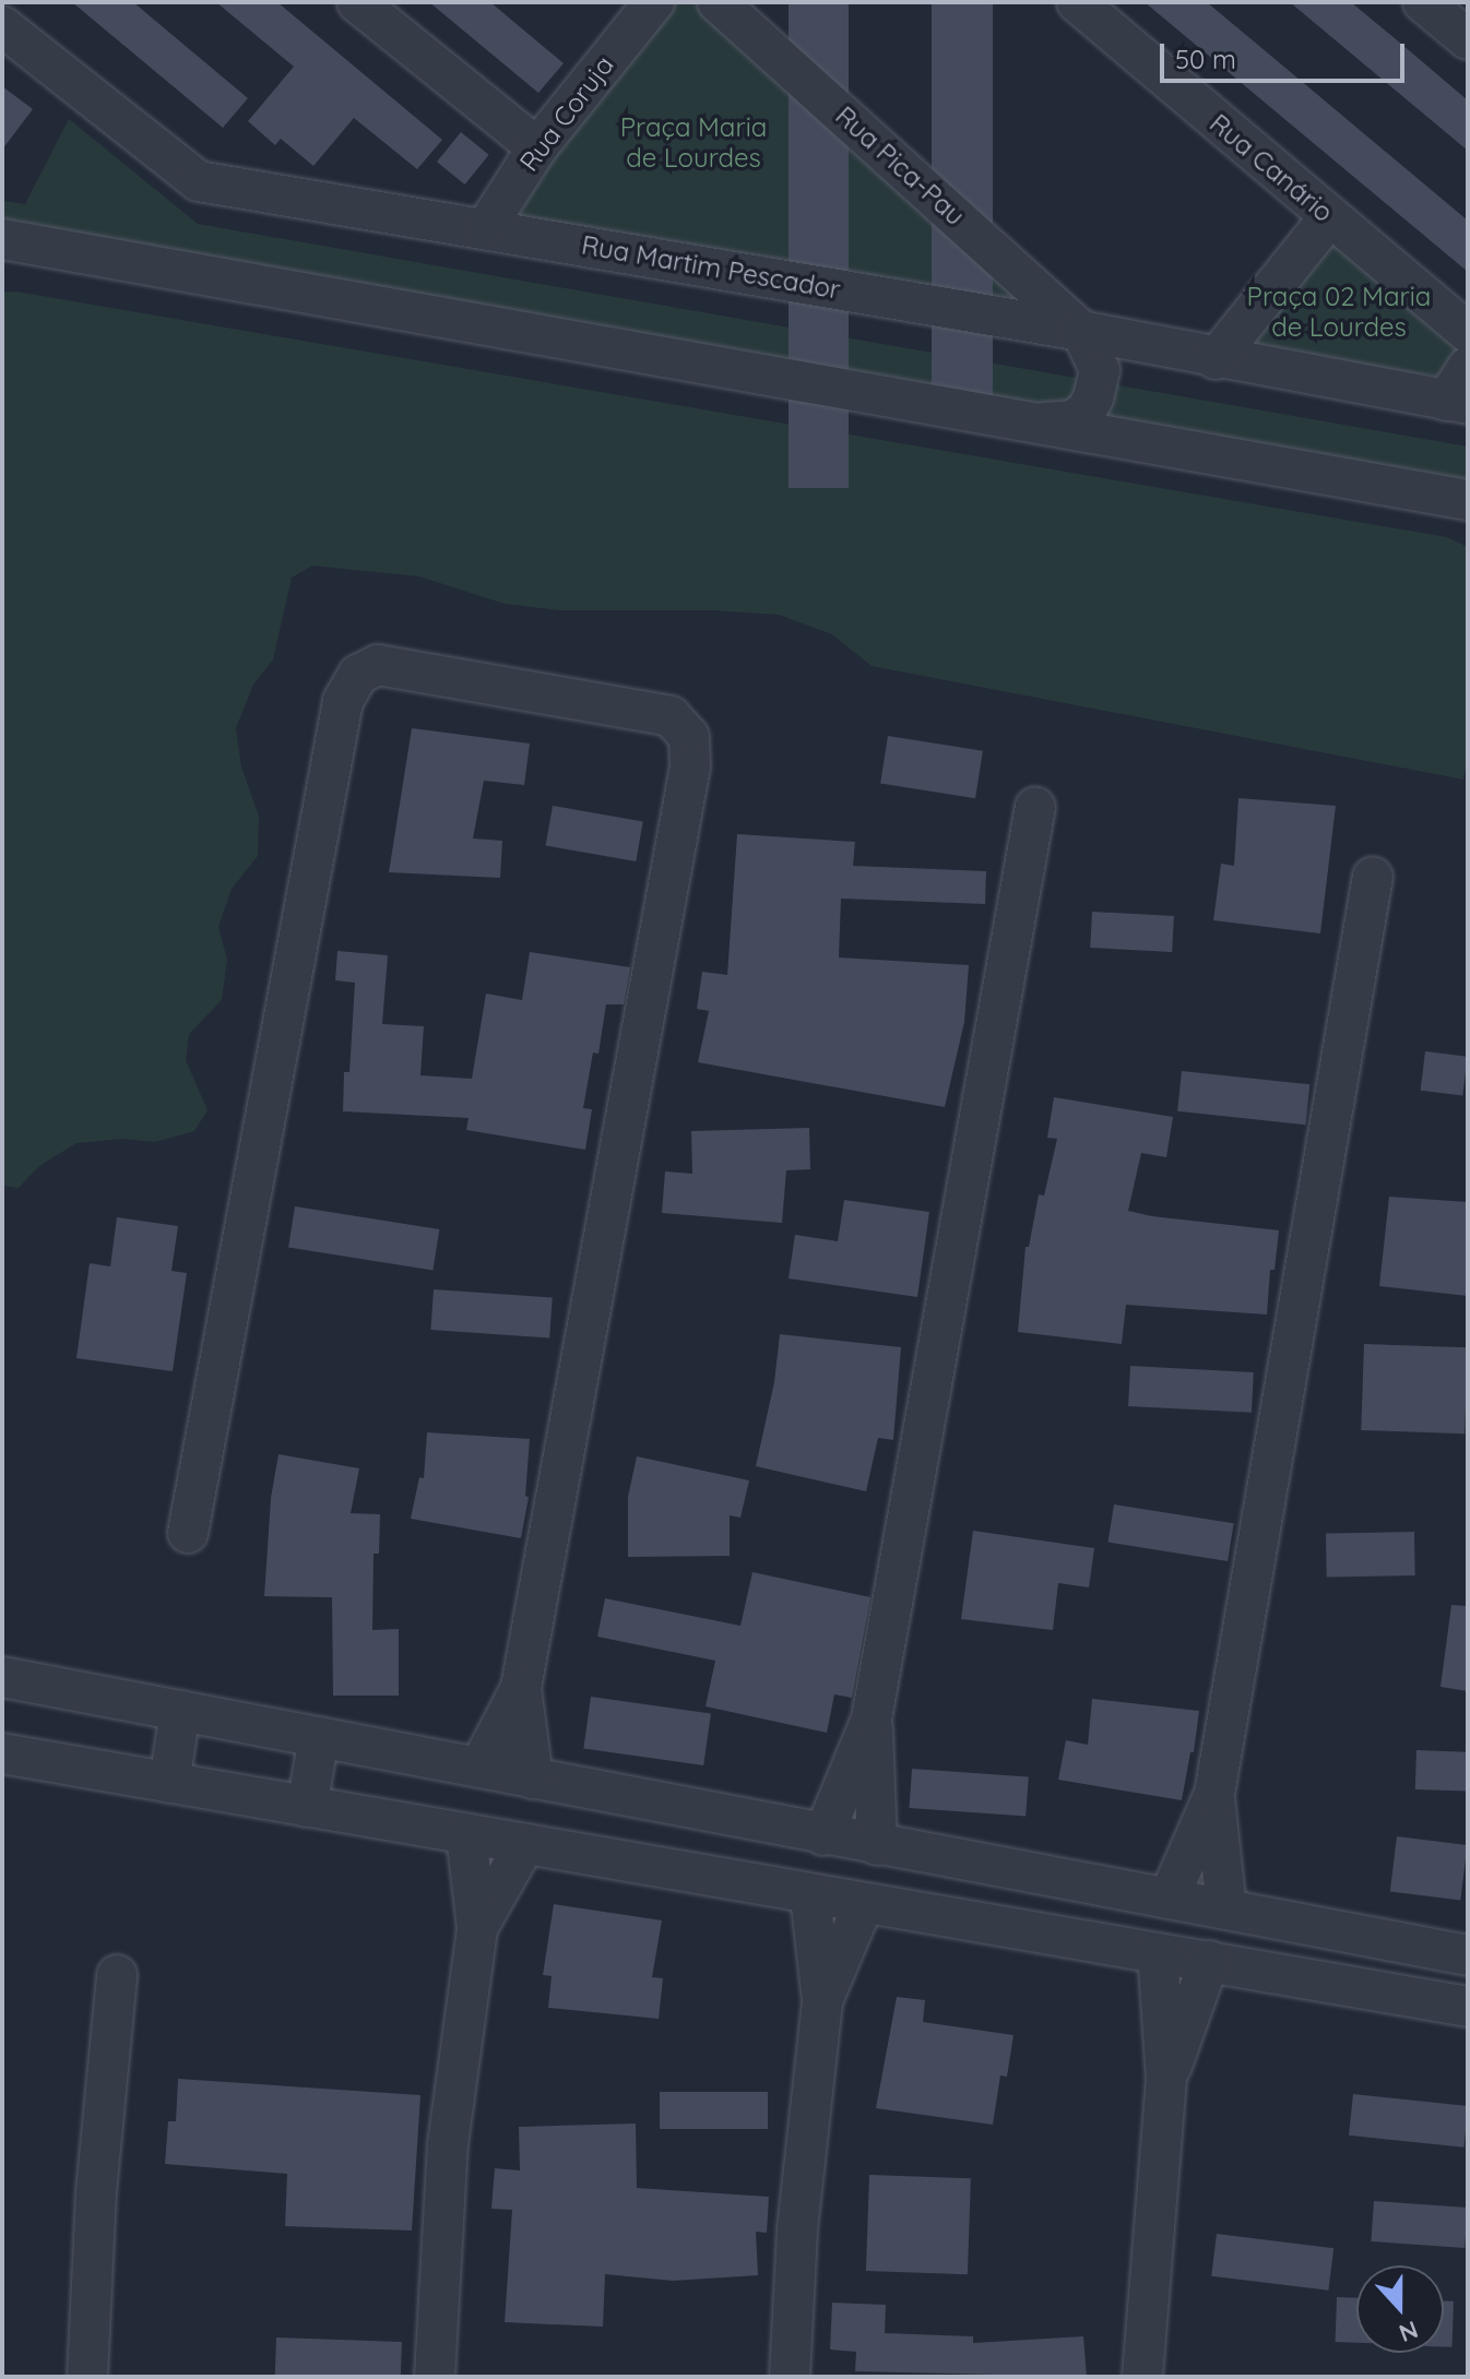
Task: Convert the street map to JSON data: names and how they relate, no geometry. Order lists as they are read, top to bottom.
{
  "streets": {
    "street": [
      "Rua Coruja",
      "Rua Pica-Pau",
      "Rua Canário",
      "Rua Martim Pescador"
    ]
  },
  "crossings": [
    ["Rua Coruja", "Rua Martim Pescador"],
    ["Rua Pica-Pau", "Rua Martim Pescador"]
  ],
  "parks": ["Praça Maria de Lourdes", "Praça 02 Maria de Lourdes"],
  "scale_bar": "50 m",
  "north": "bottom"
}
